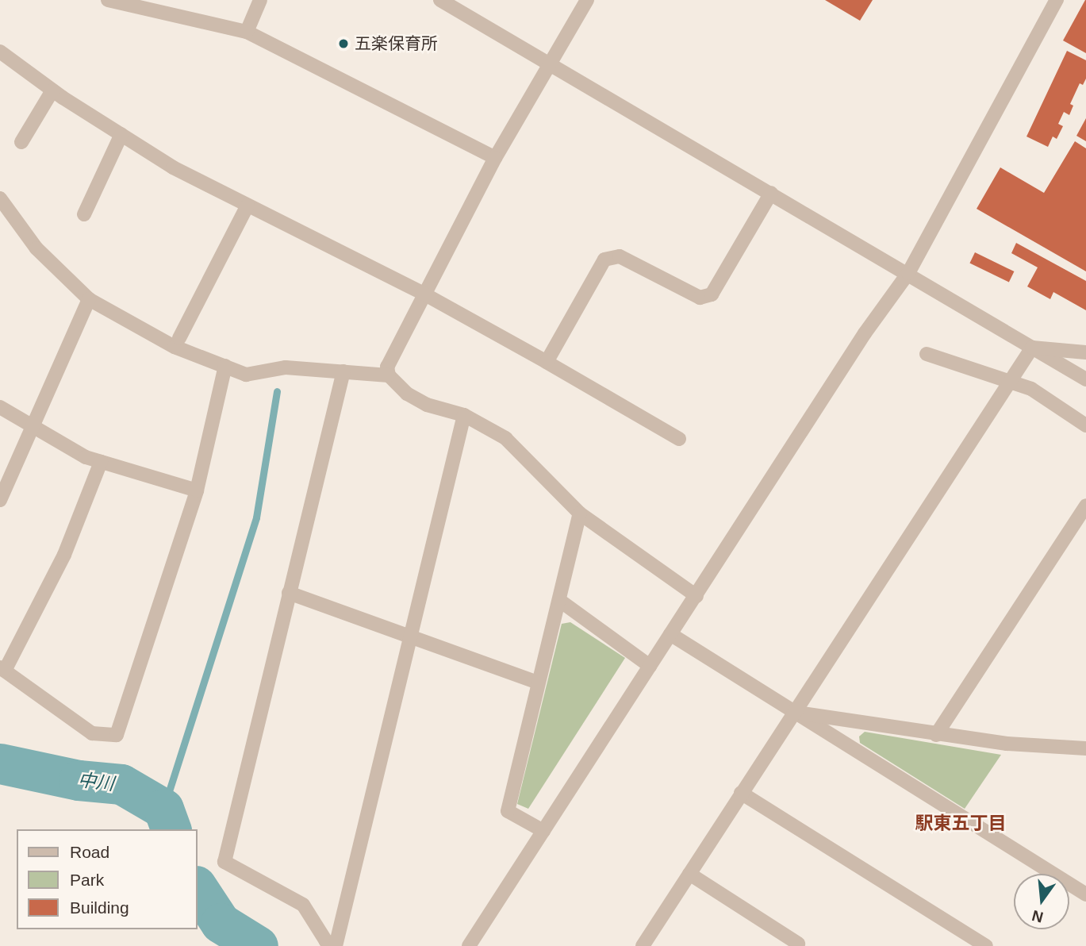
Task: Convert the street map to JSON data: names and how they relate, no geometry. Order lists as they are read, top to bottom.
{
  "districts": ["駅東五丁目"],
  "water": ["中川"],
  "places": ["五楽保育所"],
  "legend": ["Road", "Park", "Building"],
  "north": "bottom"
}
